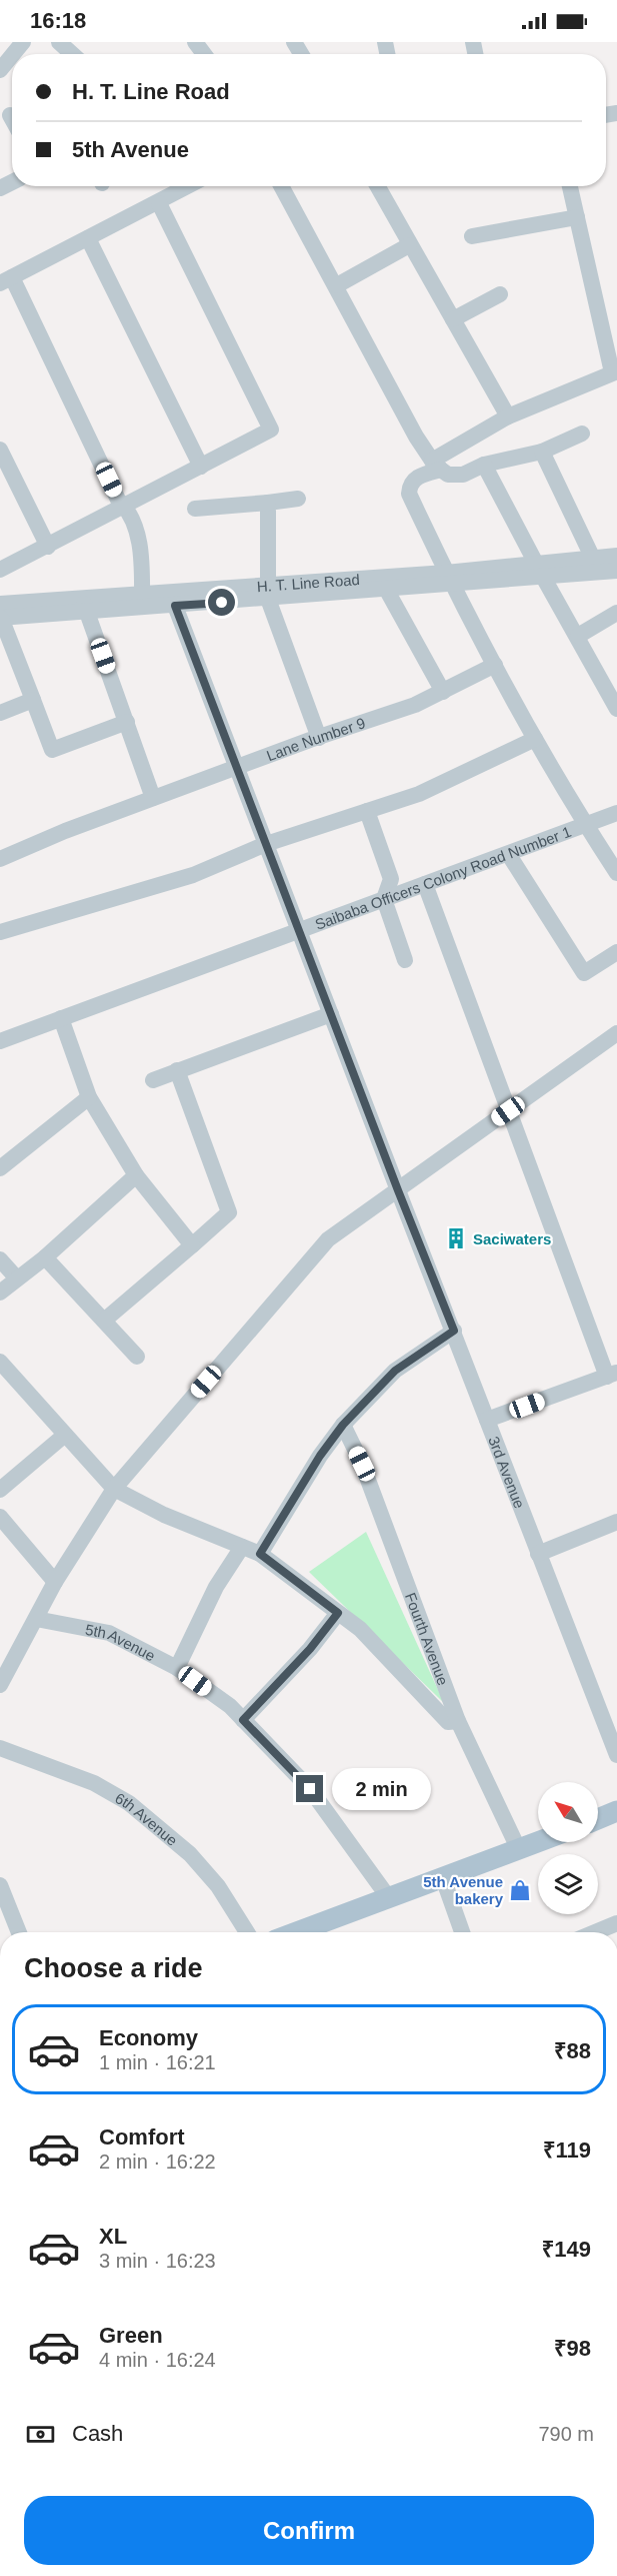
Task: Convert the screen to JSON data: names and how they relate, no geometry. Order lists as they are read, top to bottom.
{
  "streets": {
    "street": [
      "H. T. Line Road",
      "Lane Number 9",
      "Saibaba Officers Colony Road Number 1",
      "3rd Avenue",
      "Fourth Avenue",
      "5th Avenue",
      "6th Avenue"
    ]
  },
  "crossings": [
    ["H. T. Line Road", "3rd Avenue"],
    ["Lane Number 9", "3rd Avenue"],
    ["Saibaba Officers Colony Road Number 1", "3rd Avenue"]
  ],
  "places": {
    "building": ["Saciwaters"],
    "shop": ["5th Avenue bakery"]
  },
  "north": "top left",
  "page": {
    "status": "16:18",
    "banner": ["H. T. Line Road", "5th Avenue"],
    "bubble": "2 min",
    "heading": "Choose a ride",
    "list": [
      {
        "name": "Economy",
        "note": "1 min · 16:21",
        "value": "₹88"
      },
      {
        "name": "Comfort",
        "note": "2 min · 16:22",
        "value": "₹119"
      },
      {
        "name": "XL",
        "note": "3 min · 16:23",
        "value": "₹149"
      },
      {
        "name": "Green",
        "note": "4 min · 16:24",
        "value": "₹98"
      }
    ],
    "pay": ["Cash", "790 m"],
    "buttons": "Confirm"
  }
}
